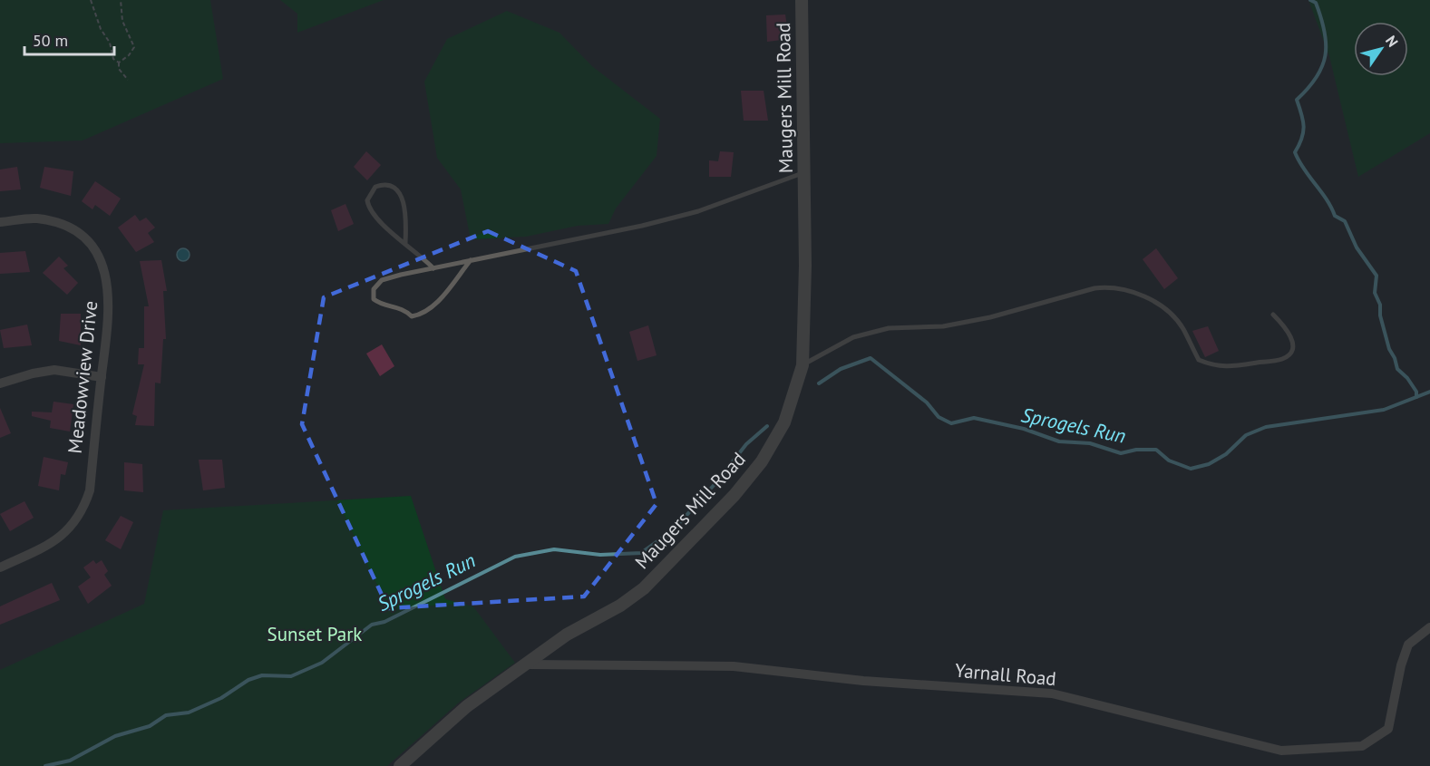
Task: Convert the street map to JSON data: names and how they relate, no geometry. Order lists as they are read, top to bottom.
{
  "streets": {
    "street": ["Maugers Mill Road", "Meadowview Drive", "Yarnall Road"]
  },
  "crossings": [
    ["Maugers Mill Road", "Yarnall Road"]
  ],
  "water": ["Sprogels Run"],
  "parks": ["Sunset Park"],
  "scale_bar": "50 m",
  "north": "top right"
}
